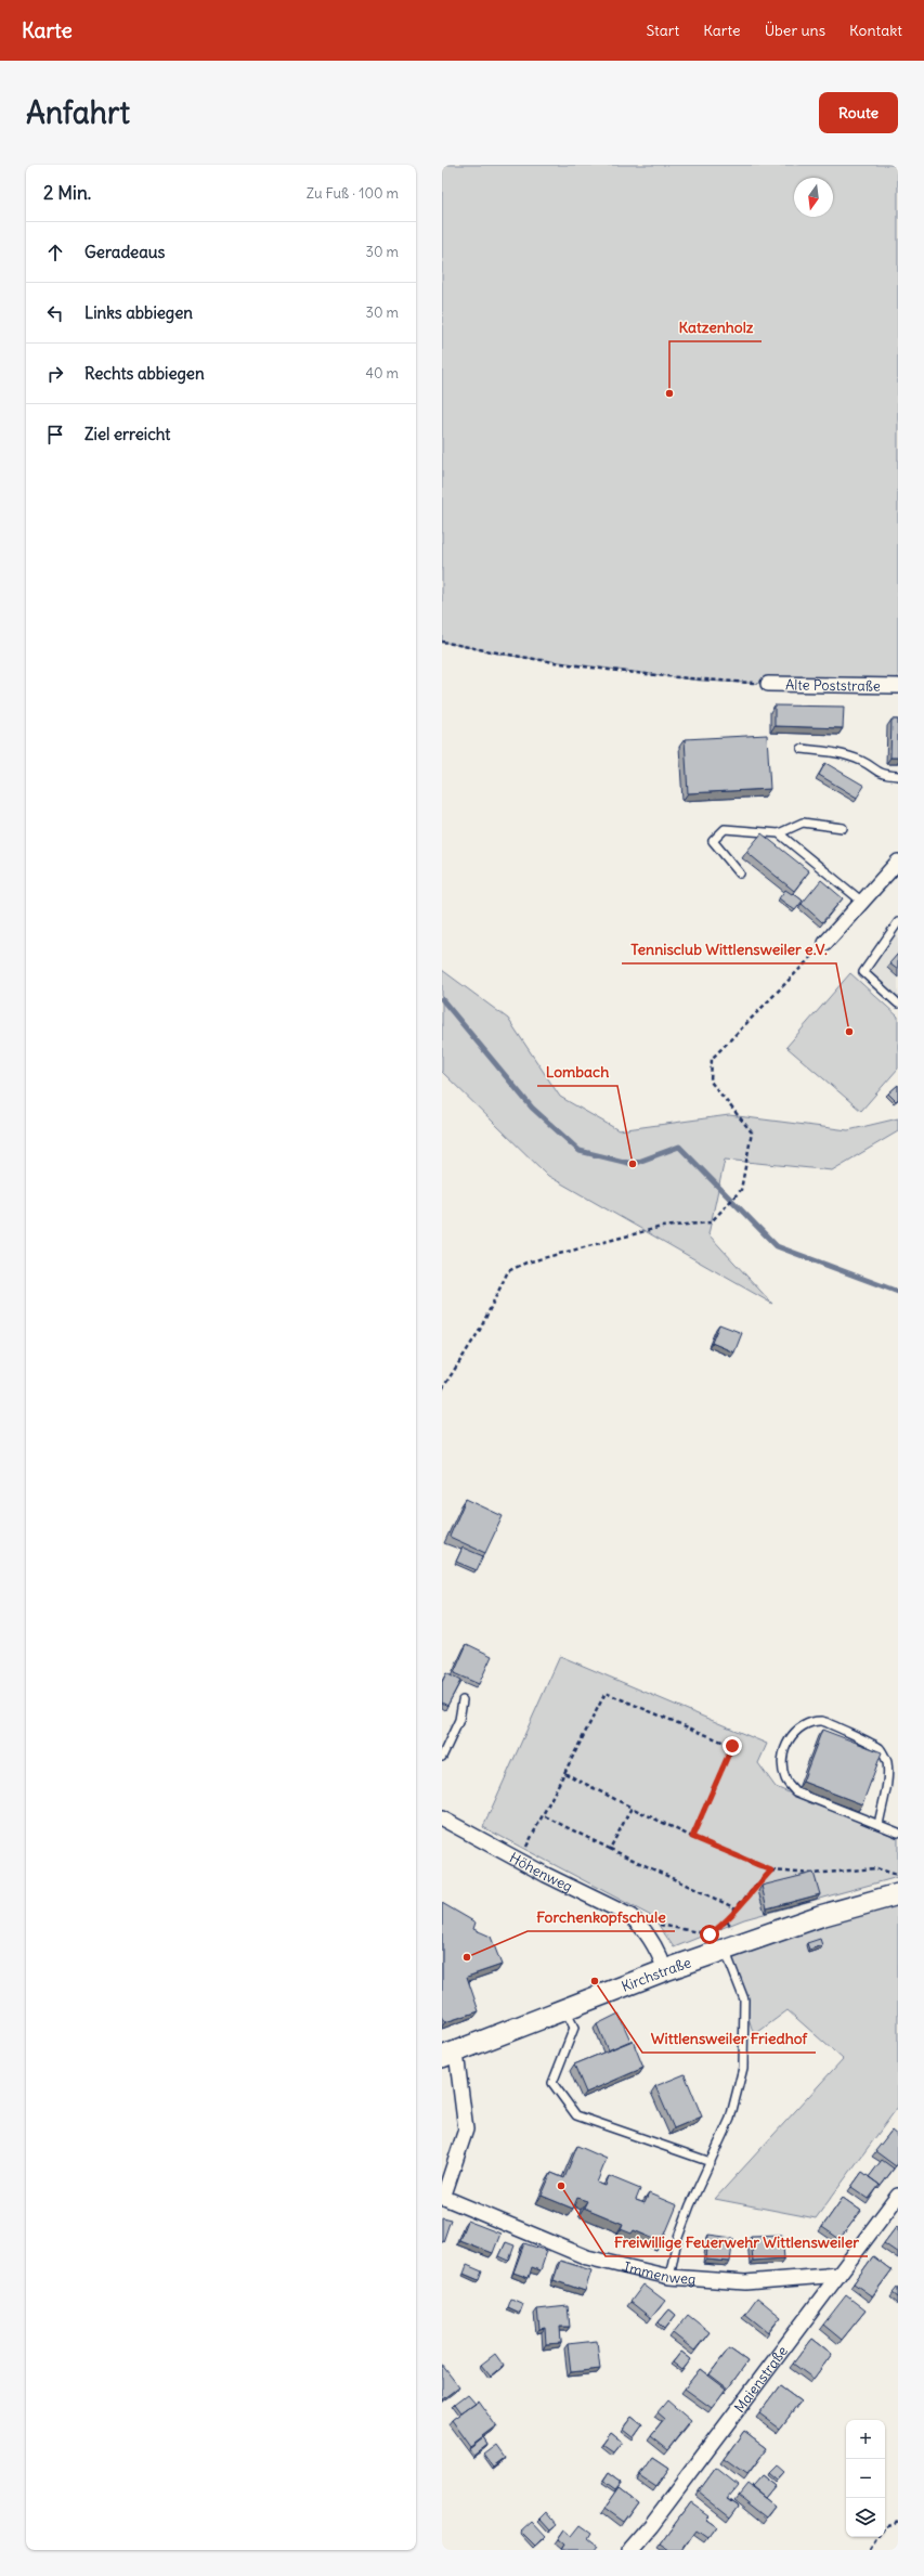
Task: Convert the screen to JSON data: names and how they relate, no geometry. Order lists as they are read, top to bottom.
{
  "streets": {
    "street": [
      "Alte Poststraße",
      "Höhenweg",
      "Kirchstraße",
      "Immenweg",
      "Maienstraße"
    ]
  },
  "crossings": [
    ["Höhenweg", "Kirchstraße"],
    ["Immenweg", "Maienstraße"]
  ],
  "places": [
    "Katzenholz",
    "Tennisclub Wittlensweiler e.V.",
    "Lombach",
    "Forchenkopfschule",
    "Wittlensweiler Friedhof",
    "Freiwillige Feuerwehr Wittlensweiler"
  ],
  "north": "bottom",
  "page": {
    "header": "Karte",
    "nav": [
      "Start",
      "Karte",
      "Über uns",
      "Kontakt"
    ],
    "buttons": "Route",
    "title": "Anfahrt",
    "heading": ["2 Min.", "Zu Fuß · 100 m"],
    "list": [
      ["Geradeaus", "30 m"],
      ["Links abbiegen", "30 m"],
      ["Rechts abbiegen", "40 m"],
      "Ziel erreicht"
    ],
    "map_buttons": ["+", "−"]
  }
}
